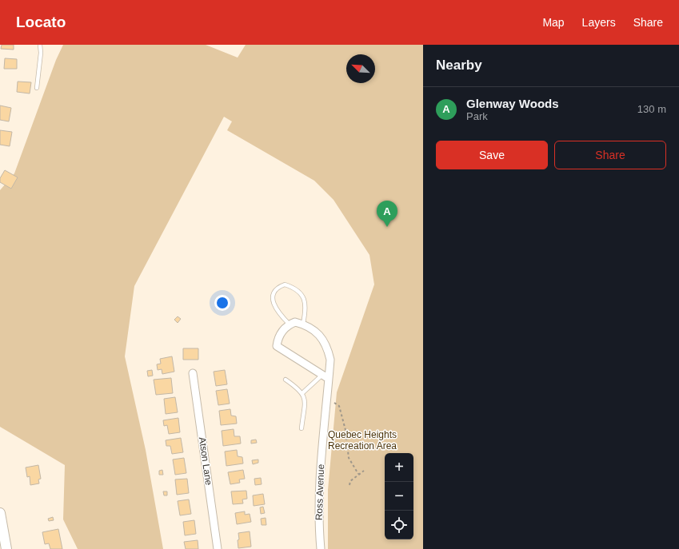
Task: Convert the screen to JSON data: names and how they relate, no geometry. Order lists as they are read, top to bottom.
{
  "streets": {
    "street": ["Atson Lane", "Ross Avenue"]
  },
  "parks": ["Quebec Heights Recreation Area"],
  "north": "top left",
  "page": {
    "header": "Locato",
    "nav": ["Map", "Layers", "Share"],
    "heading": "Nearby",
    "list": [
      {
        "mark": "A",
        "name": "Glenway Woods",
        "note": "Park",
        "value": "130 m"
      }
    ],
    "buttons": ["Save", "Share"],
    "pins": "A",
    "map_buttons": ["+", "−"]
  }
}
